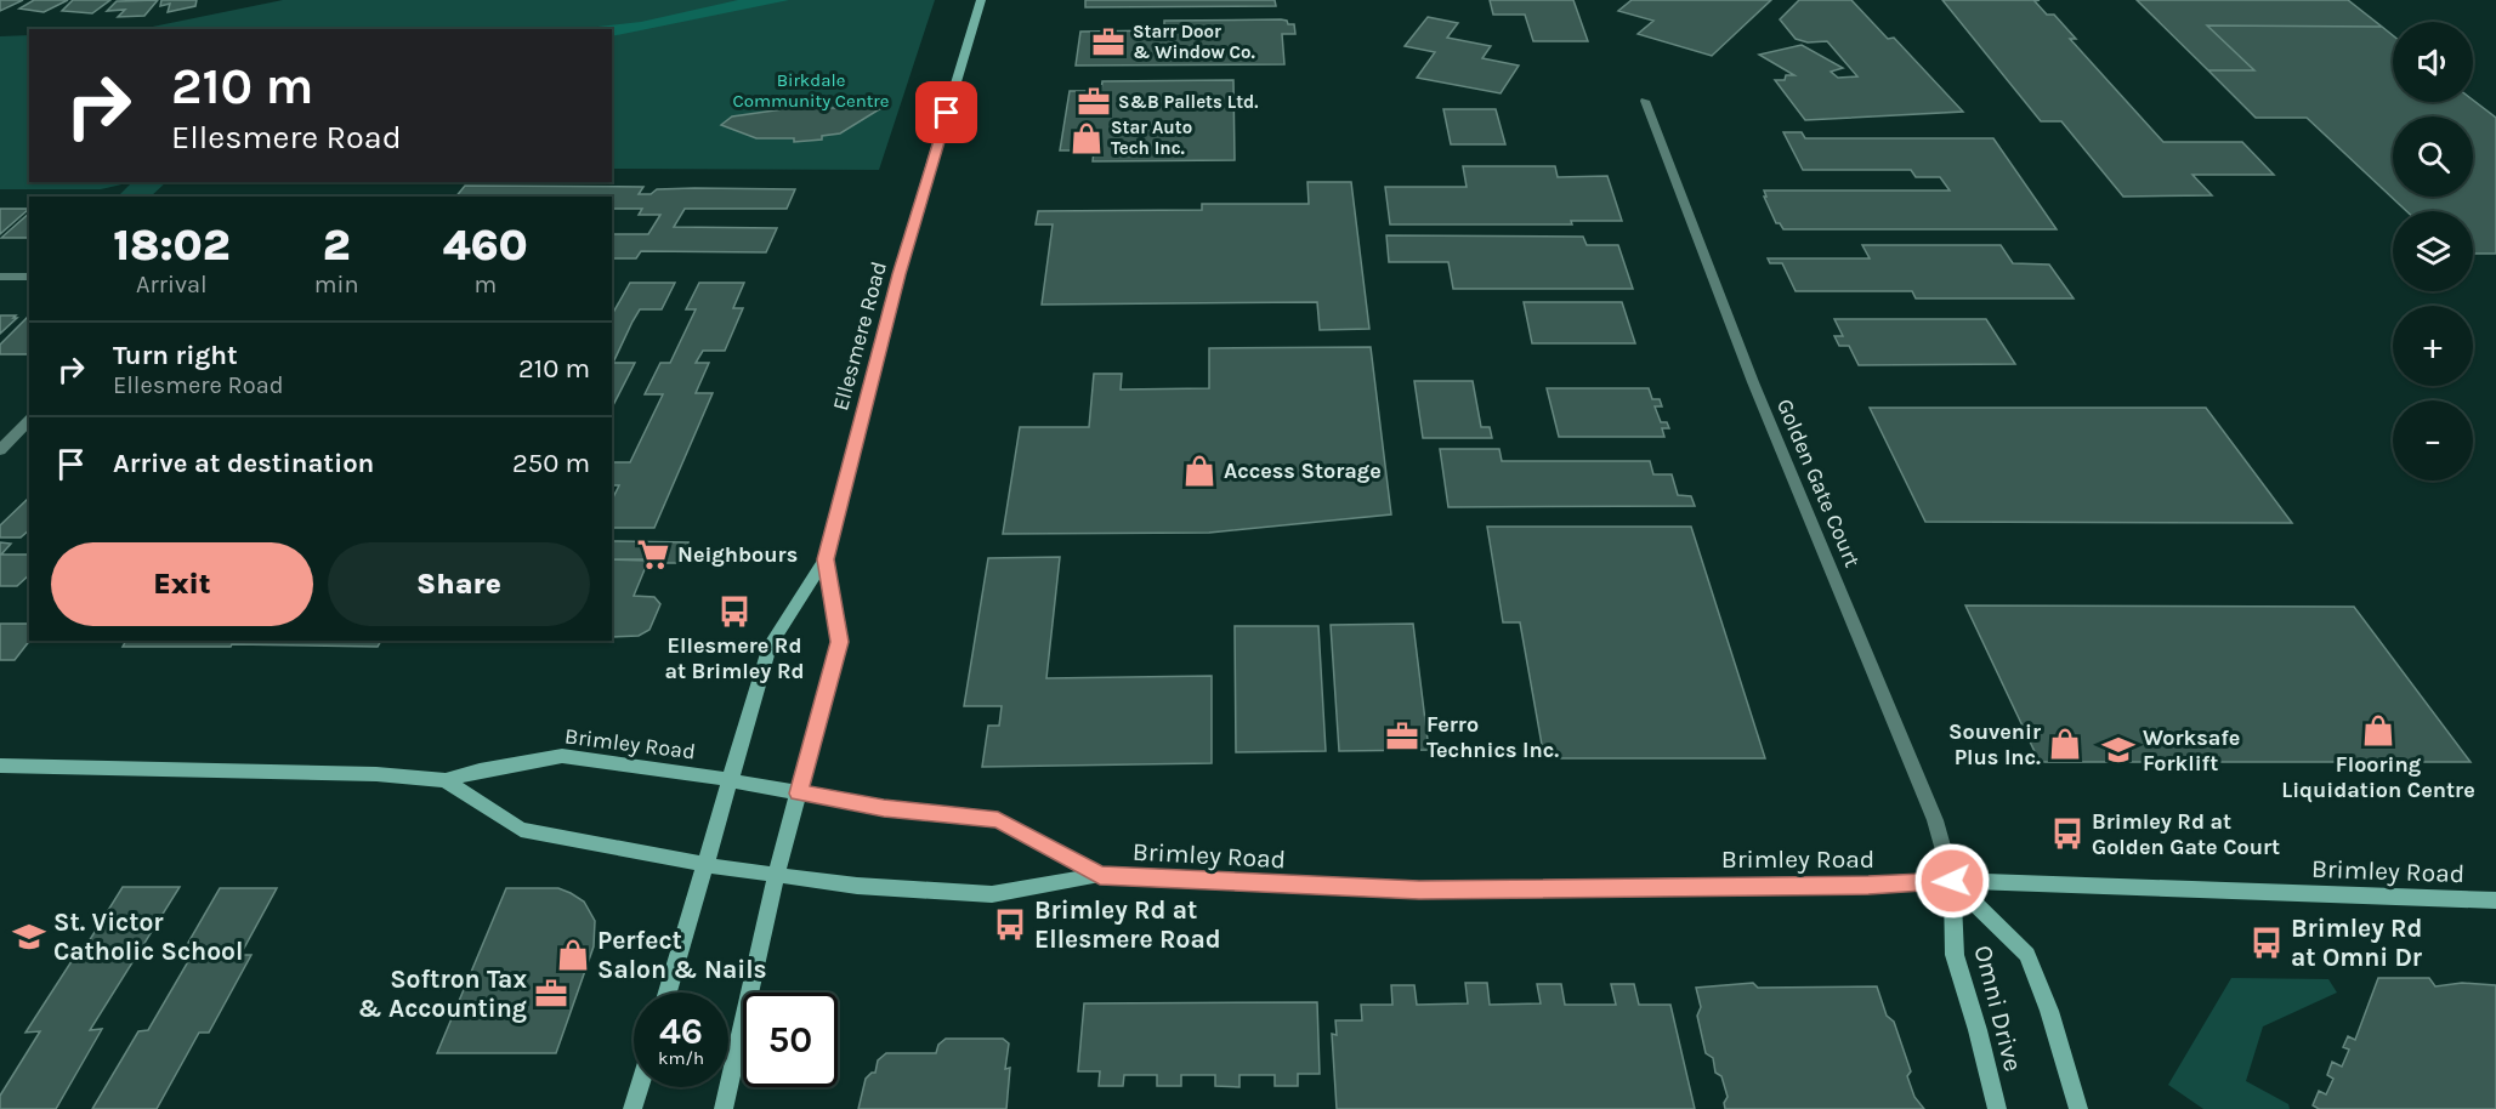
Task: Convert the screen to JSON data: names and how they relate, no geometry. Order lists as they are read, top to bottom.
{
  "streets": {
    "main road": ["Ellesmere Road", "Brimley Road", "Omni Drive"],
    "street": ["Golden Gate Court"]
  },
  "crossings": [
    ["Ellesmere Road", "Brimley Road"],
    ["Golden Gate Court", "Brimley Road"],
    ["Golden Gate Court", "Omni Drive"],
    ["Brimley Road", "Omni Drive"]
  ],
  "parks": ["Birkdale Community Centre"],
  "places": {
    "office": [
      "Starr Door & Window Co.",
      "S&B Pallets Ltd.",
      "Ferro Technics Inc.",
      "Softron Tax & Accounting"
    ],
    "shop": [
      "Star Auto Tech Inc.",
      "Access Storage",
      "Flooring Liquidation Centre",
      "Souvenir Plus Inc.",
      "Perfect Salon & Nails"
    ],
    "supermarket": ["Neighbours"],
    "bus stop": [
      "Ellesmere Rd at Brimley Rd",
      "Brimley Rd at Golden Gate Court",
      "Brimley Rd at Ellesmere Road",
      "Brimley Rd at Omni Dr"
    ],
    "school or university": ["Worksafe Forklift", "St. Victor Catholic School"]
  },
  "page": {
    "map_buttons": ["+", "−"],
    "turn": ["210 m", "Ellesmere Road"],
    "eta": [
      "18:02",
      "Arrival",
      "2",
      "min",
      "460",
      "m"
    ],
    "list": [
      {
        "name": "Turn right",
        "note": "Ellesmere Road",
        "value": "210 m"
      },
      {
        "name": "Arrive at destination",
        "value": "250 m"
      }
    ],
    "buttons": ["Exit", "Share"],
    "speed": "46 km/h",
    "limit": "50"
  }
}
